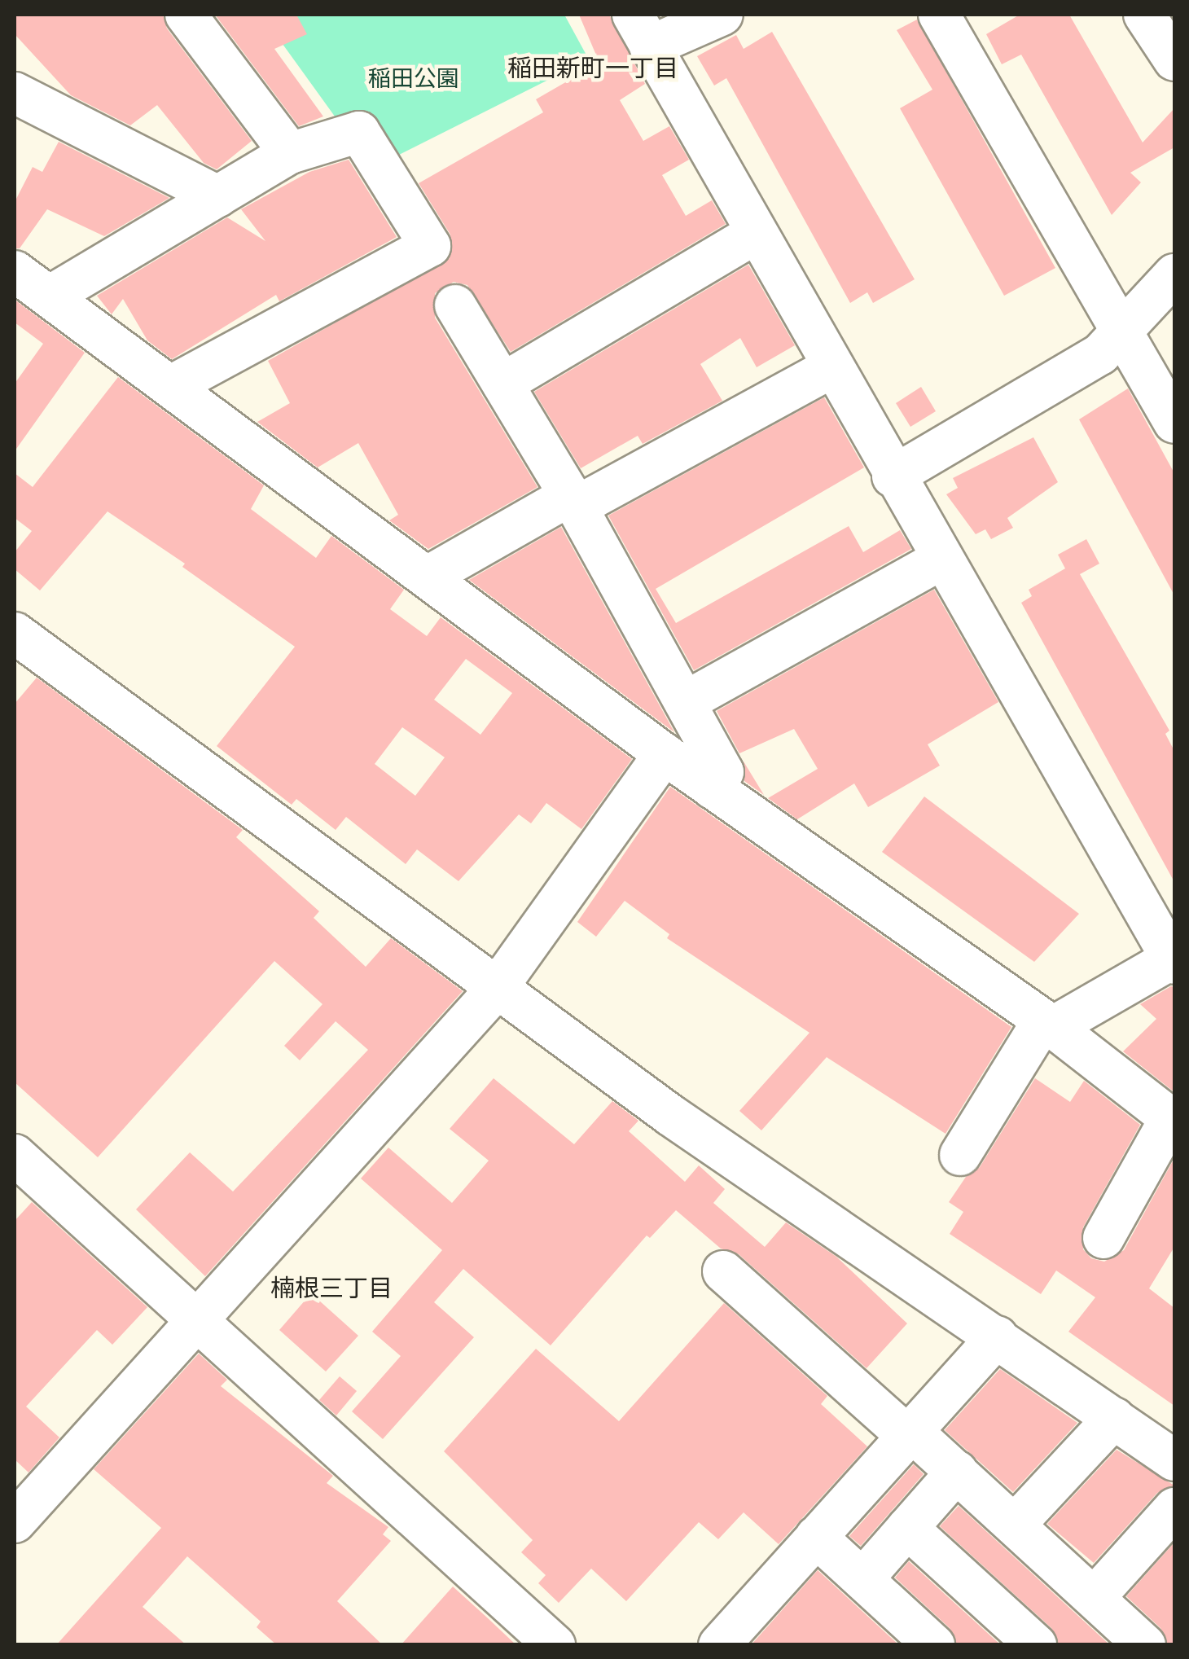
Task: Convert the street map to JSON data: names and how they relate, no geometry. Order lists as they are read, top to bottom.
{
  "districts": ["稲田新町一丁目", "楠根三丁目"],
  "parks": ["稲田公園"]
}
